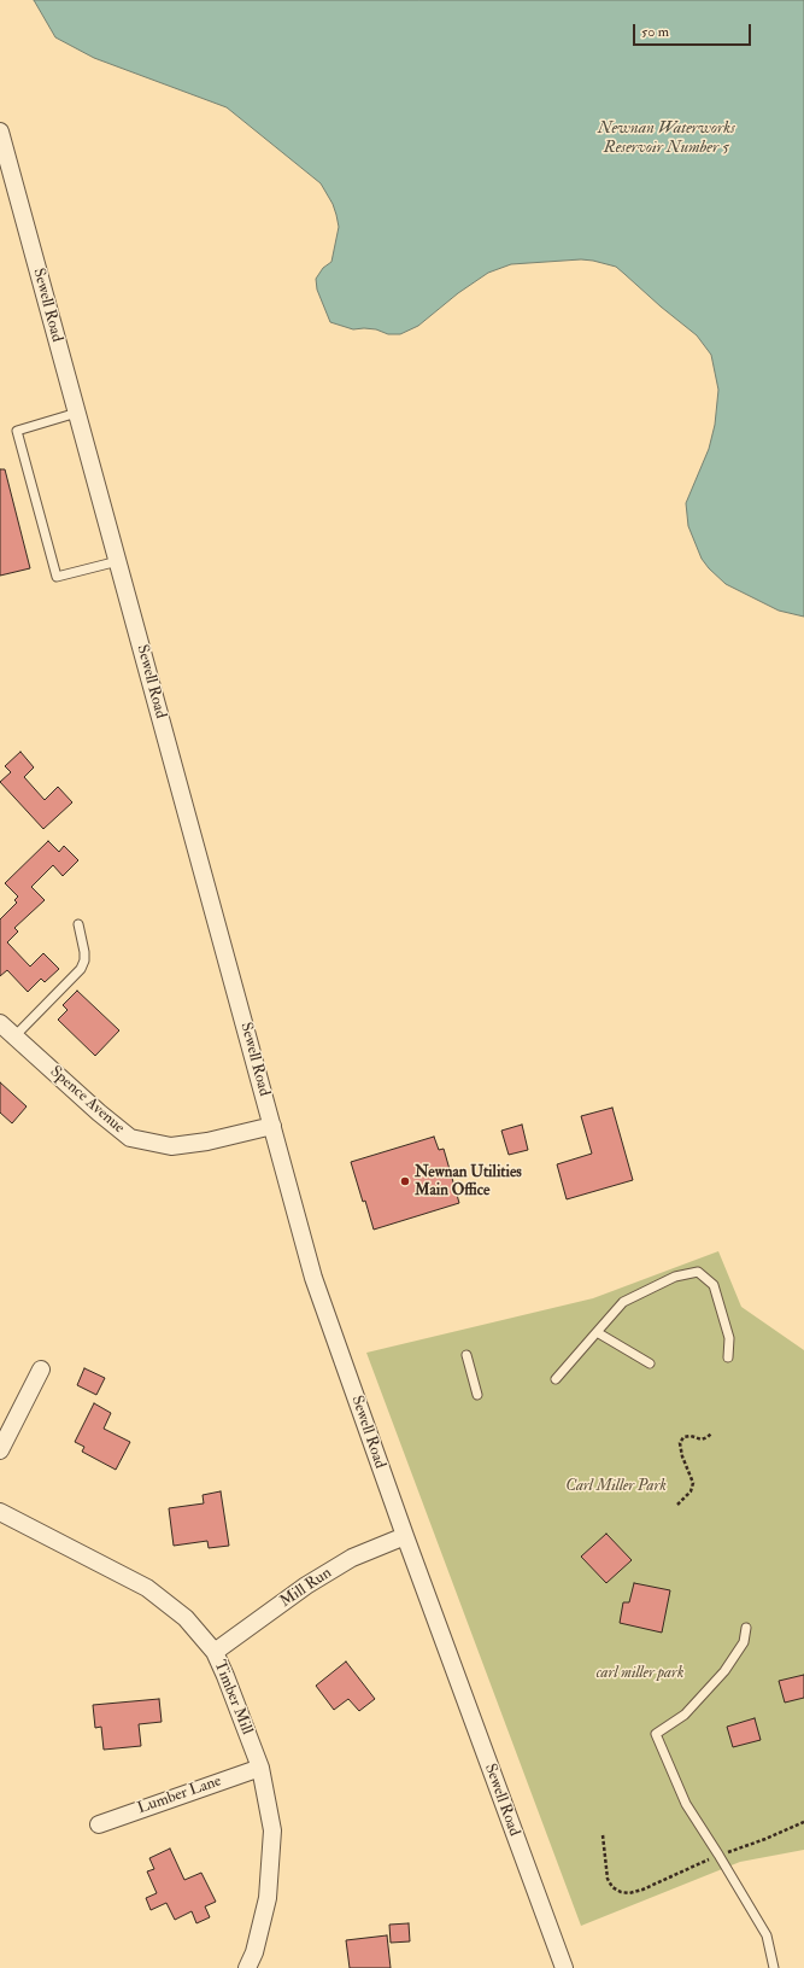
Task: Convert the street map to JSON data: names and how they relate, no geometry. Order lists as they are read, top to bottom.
{
  "streets": {
    "street": [
      "Sewell Road",
      "Spence Avenue",
      "Mill Run",
      "Timber Mill",
      "Lumber Lane"
    ]
  },
  "crossings": [
    ["Sewell Road", "Spence Avenue"],
    ["Sewell Road", "Mill Run"],
    ["Mill Run", "Timber Mill"],
    ["Timber Mill", "Lumber Lane"]
  ],
  "water": ["Newnan Waterworks Reservoir Number 5"],
  "parks": ["Carl Miller Park", "carl miller park"],
  "places": ["Newnan Utilities Main Office"],
  "scale_bar": "50 m"
}
